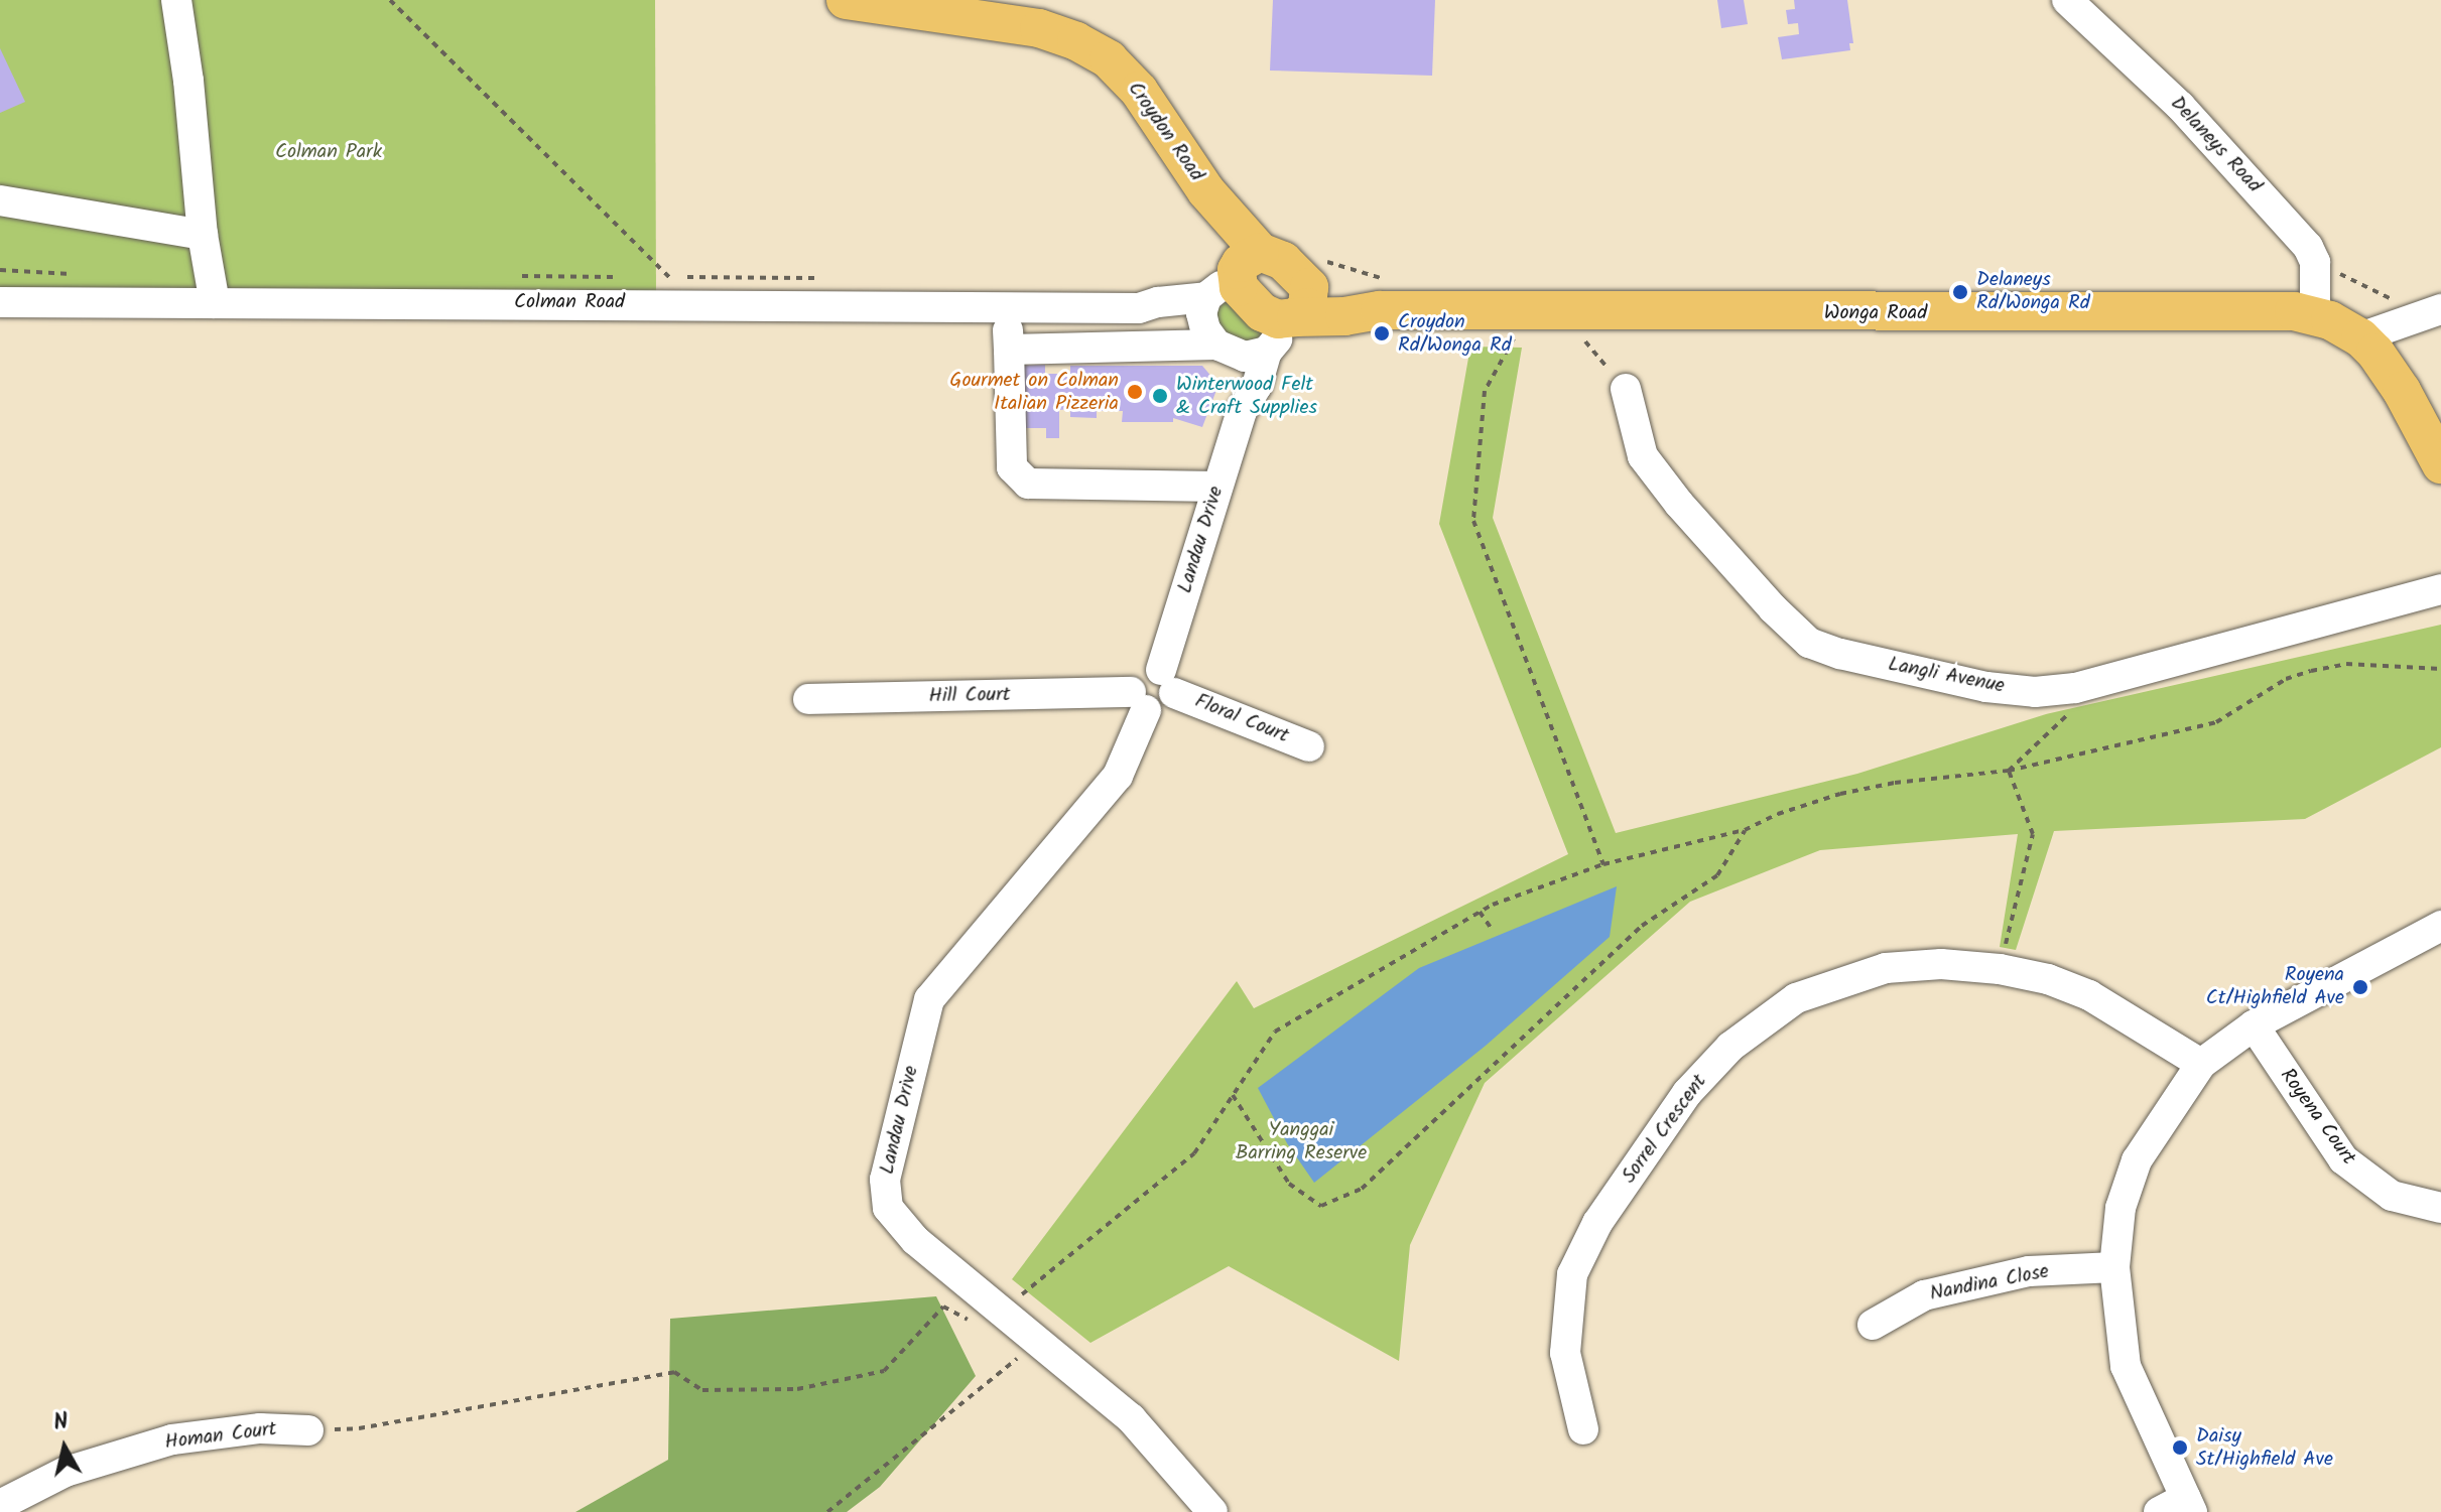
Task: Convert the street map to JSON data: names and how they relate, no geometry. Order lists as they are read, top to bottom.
{
  "streets": {
    "main road": ["Croydon Road", "Wonga Road"],
    "street": [
      "Delaneys Road",
      "Colman Road",
      "Landau Drive",
      "Langli Avenue",
      "Hill Court",
      "Floral Court",
      "Royena Court",
      "Sorrel Crescent",
      "Nandina Close",
      "Homan Court"
    ]
  },
  "crossings": [
    ["Croydon Road", "Colman Road"],
    ["Croydon Road", "Wonga Road"],
    ["Croydon Road", "Landau Drive"],
    ["Delaneys Road", "Wonga Road"],
    ["Wonga Road", "Landau Drive"],
    ["Landau Drive", "Hill Court"],
    ["Landau Drive", "Floral Court"]
  ],
  "parks": ["Colman Park", "Yanggai Barring Reserve"],
  "places": [
    "Delaneys Rd/Wonga Rd",
    "Croydon Rd/Wonga Rd",
    "Gourmet on Colman Italian Pizzeria",
    "Winterwood Felt & Craft Supplies",
    "Royena Ct/Highfield Ave",
    "Daisy St/Highfield Ave"
  ],
  "north": "top"
}
